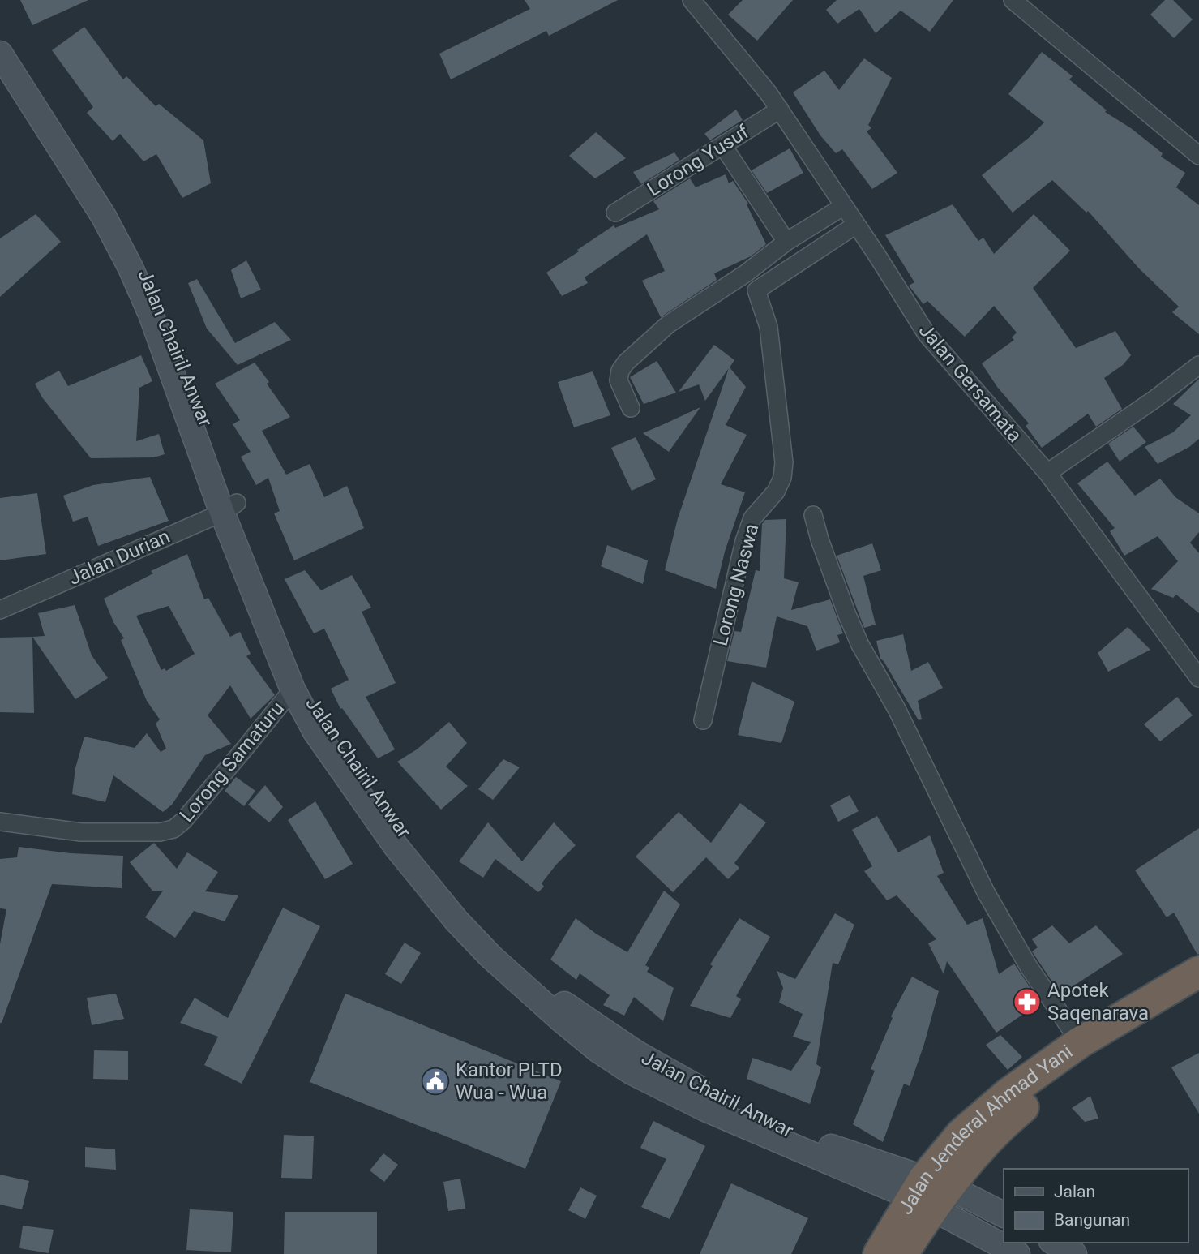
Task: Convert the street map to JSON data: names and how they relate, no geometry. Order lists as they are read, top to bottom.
{
  "streets": {
    "highway": ["Jalan Jenderal Ahmad Yani"],
    "main road": ["Jalan Chairil Anwar"],
    "street": [
      "Lorong Yusuf",
      "Jalan Gersamata",
      "Jalan Durian",
      "Lorong Naswa",
      "Lorong Samaturu"
    ]
  },
  "crossings": [
    ["Lorong Yusuf", "Jalan Gersamata"],
    ["Jalan Chairil Anwar", "Jalan Durian"],
    ["Jalan Chairil Anwar", "Lorong Samaturu"],
    ["Jalan Chairil Anwar", "Jalan Jenderal Ahmad Yani"]
  ],
  "places": {
    "pharmacy": ["Apotek Saqenarava"],
    "public building": ["Kantor PLTD Wua - Wua"]
  },
  "legend": ["Jalan", "Bangunan"]
}
